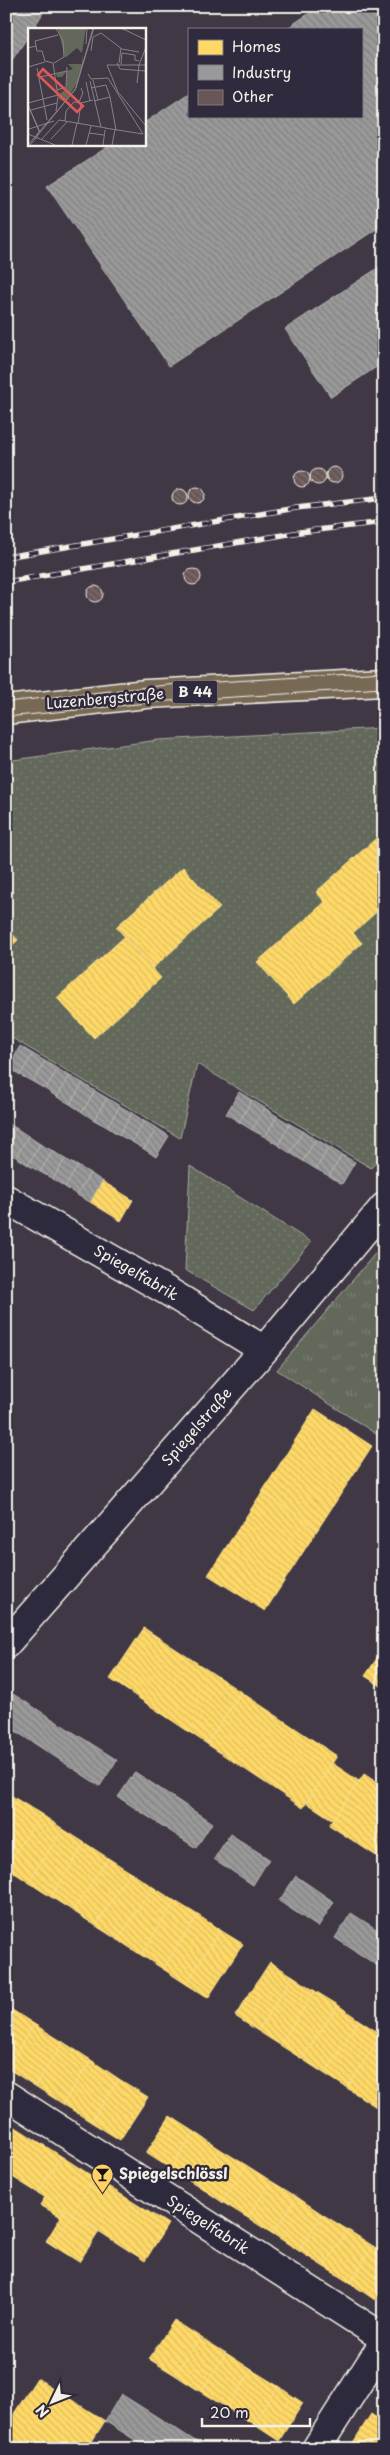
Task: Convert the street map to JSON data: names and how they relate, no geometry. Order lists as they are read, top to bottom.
{
  "streets": {
    "main road": ["B 44", "Luzenbergstraße"],
    "street": ["Spiegelfabrik", "Spiegelstraße"]
  },
  "crossings": [
    ["Spiegelfabrik", "Spiegelstraße"]
  ],
  "places": {
    "bar": ["Spiegelschlössl"]
  },
  "legend": ["Homes", "Industry", "Other"],
  "scale_bar": "20 m",
  "north": "bottom left"
}
